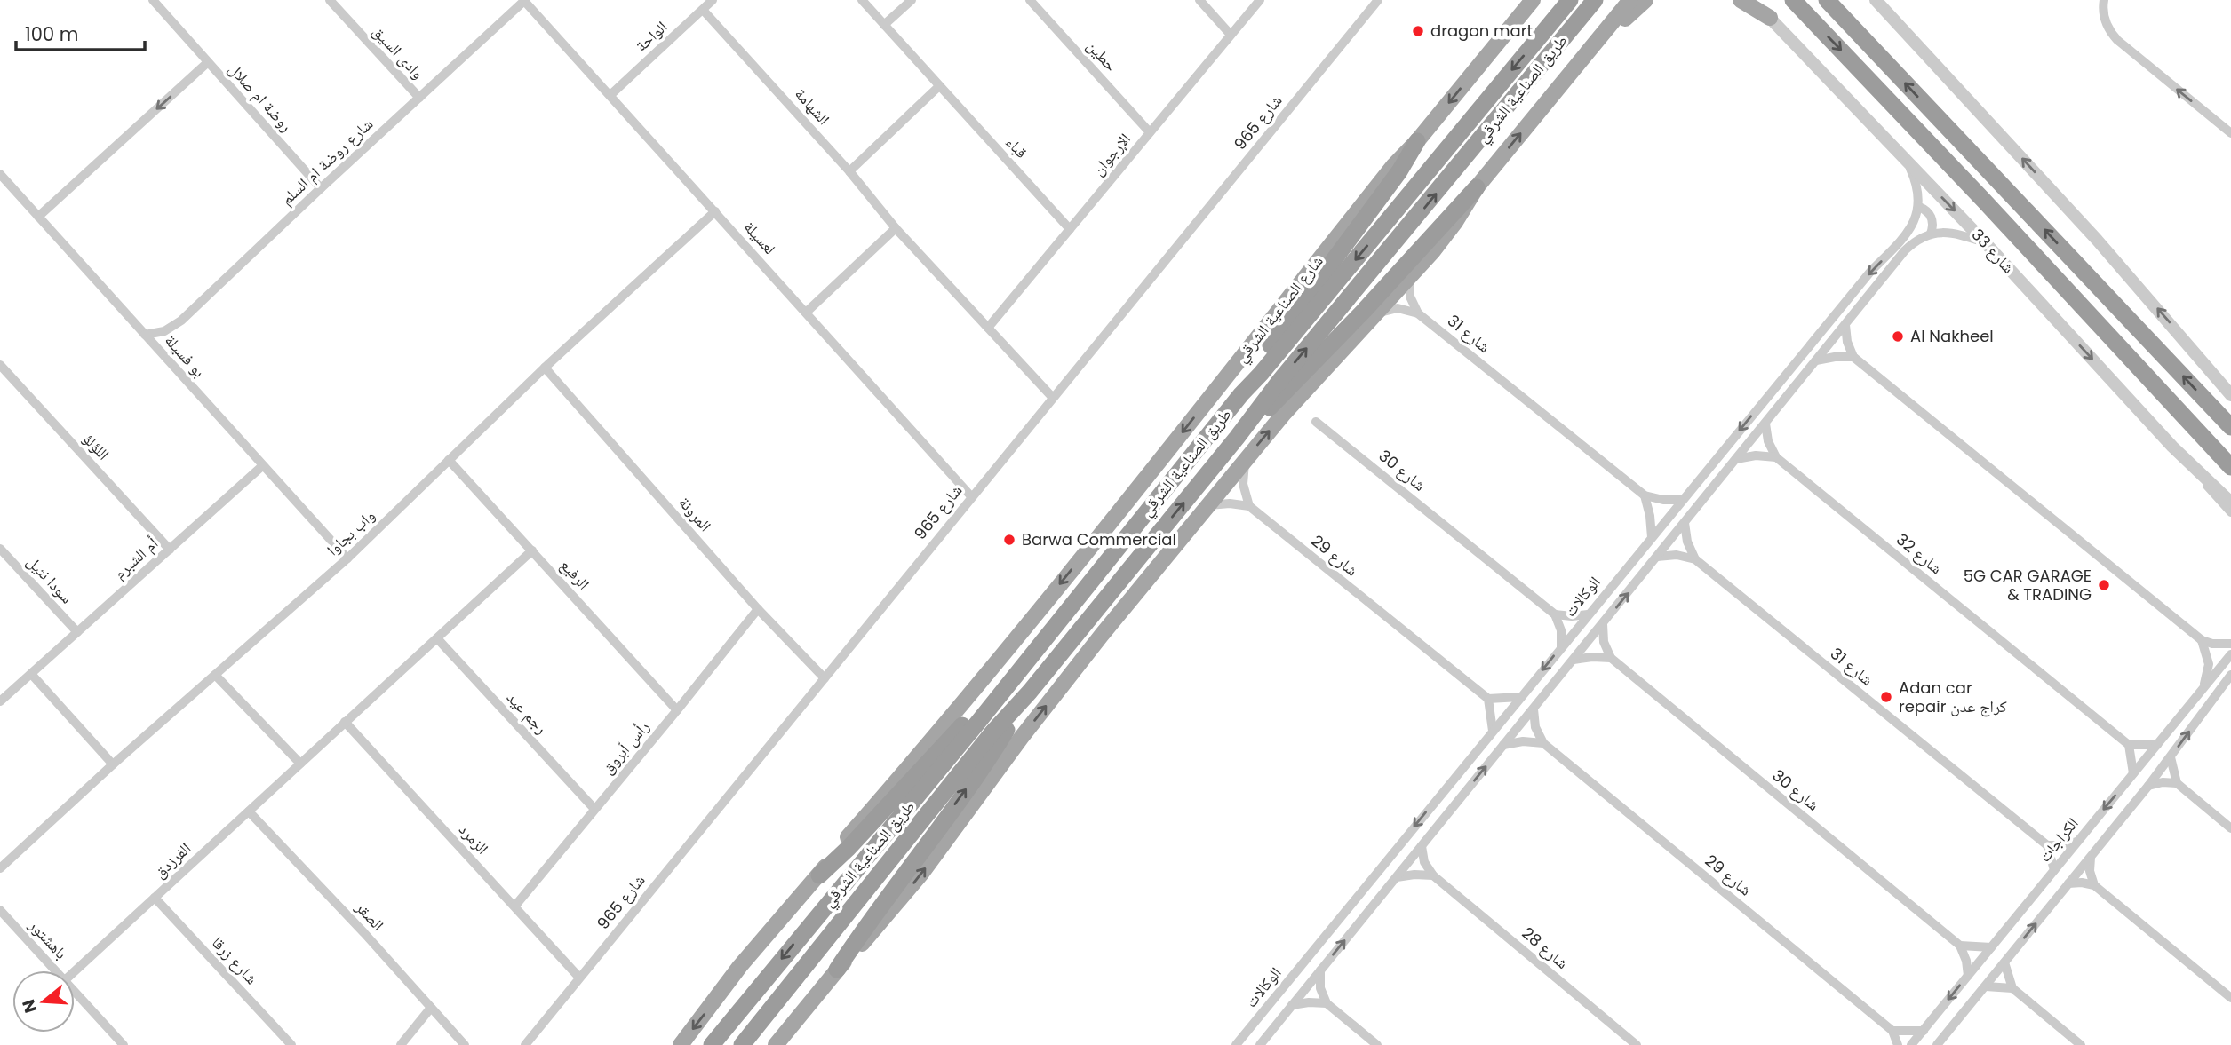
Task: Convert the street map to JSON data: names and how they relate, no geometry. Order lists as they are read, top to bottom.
{
  "streets": {
    "highway": ["طريق الصناعية الشرقي", "شارع 33"],
    "main road": ["شارع الصناعية الشرقي"],
    "street": [
      "الواحة",
      "وادى السيق",
      "حطين",
      "روضة ام صلال",
      "الشهامة",
      "شارع 965",
      "قباء",
      "الإرجوان",
      "شارع روضة ام السلم",
      "لعسيلة",
      "شارع 31",
      "بو فسيلة",
      "اللؤلؤ",
      "شارع 30",
      "المرونة",
      "واب بجاوا",
      "شارع 32",
      "شارع 29",
      "أم الشبرم",
      "الرفيع",
      "سودا نثيل",
      "الوكالات",
      "رجم عيد",
      "رأس أبروق",
      "الزمرد",
      "الكراجات",
      "الفرزدق",
      "الصقر",
      "باهشتور",
      "شارع 28",
      "شارع زرقا"
    ]
  },
  "crossings": [
    ["الواحة", "الشهامة"],
    ["الواحة", "لعسيلة"],
    ["وادى السيق", "شارع روضة ام السلم"],
    ["حطين", "الإرجوان"],
    ["طريق الصناعية الشرقي", "شارع الصناعية الشرقي"],
    ["روضة ام صلال", "شارع روضة ام السلم"],
    ["الشهامة", "شارع 965"],
    ["الشهامة", "الإرجوان"],
    ["شارع 965", "لعسيلة"],
    ["شارع 965", "المرونة"],
    ["شارع 965", "الزمرد"],
    ["قباء", "الإرجوان"],
    ["شارع روضة ام السلم", "لعسيلة"],
    ["شارع روضة ام السلم", "بو فسيلة"],
    ["لعسيلة", "واب بجاوا"],
    ["شارع 31", "الوكالات"],
    ["بو فسيلة", "واب بجاوا"],
    ["بو فسيلة", "أم الشبرم"],
    ["اللؤلؤ", "أم الشبرم"],
    ["المرونة", "واب بجاوا"],
    ["المرونة", "رأس أبروق"],
    ["واب بجاوا", "الرفيع"],
    ["أم الشبرم", "سودا نثيل"],
    ["الرفيع", "رأس أبروق"],
    ["الرفيع", "الفرزدق"],
    ["رجم عيد", "رأس أبروق"],
    ["رجم عيد", "الفرزدق"],
    ["رأس أبروق", "الزمرد"],
    ["الزمرد", "الفرزدق"],
    ["الفرزدق", "الصقر"],
    ["الفرزدق", "شارع زرقا"]
  ],
  "one_way": ["شارع الصناعية الشرقي"],
  "places": [
    "dragon mart",
    "Al Nakheel",
    "Barwa Commercial",
    "5G CAR GARAGE & TRADING",
    "Adan car repair كراج عدن"
  ],
  "scale_bar": "100 m",
  "north": "left"
}
